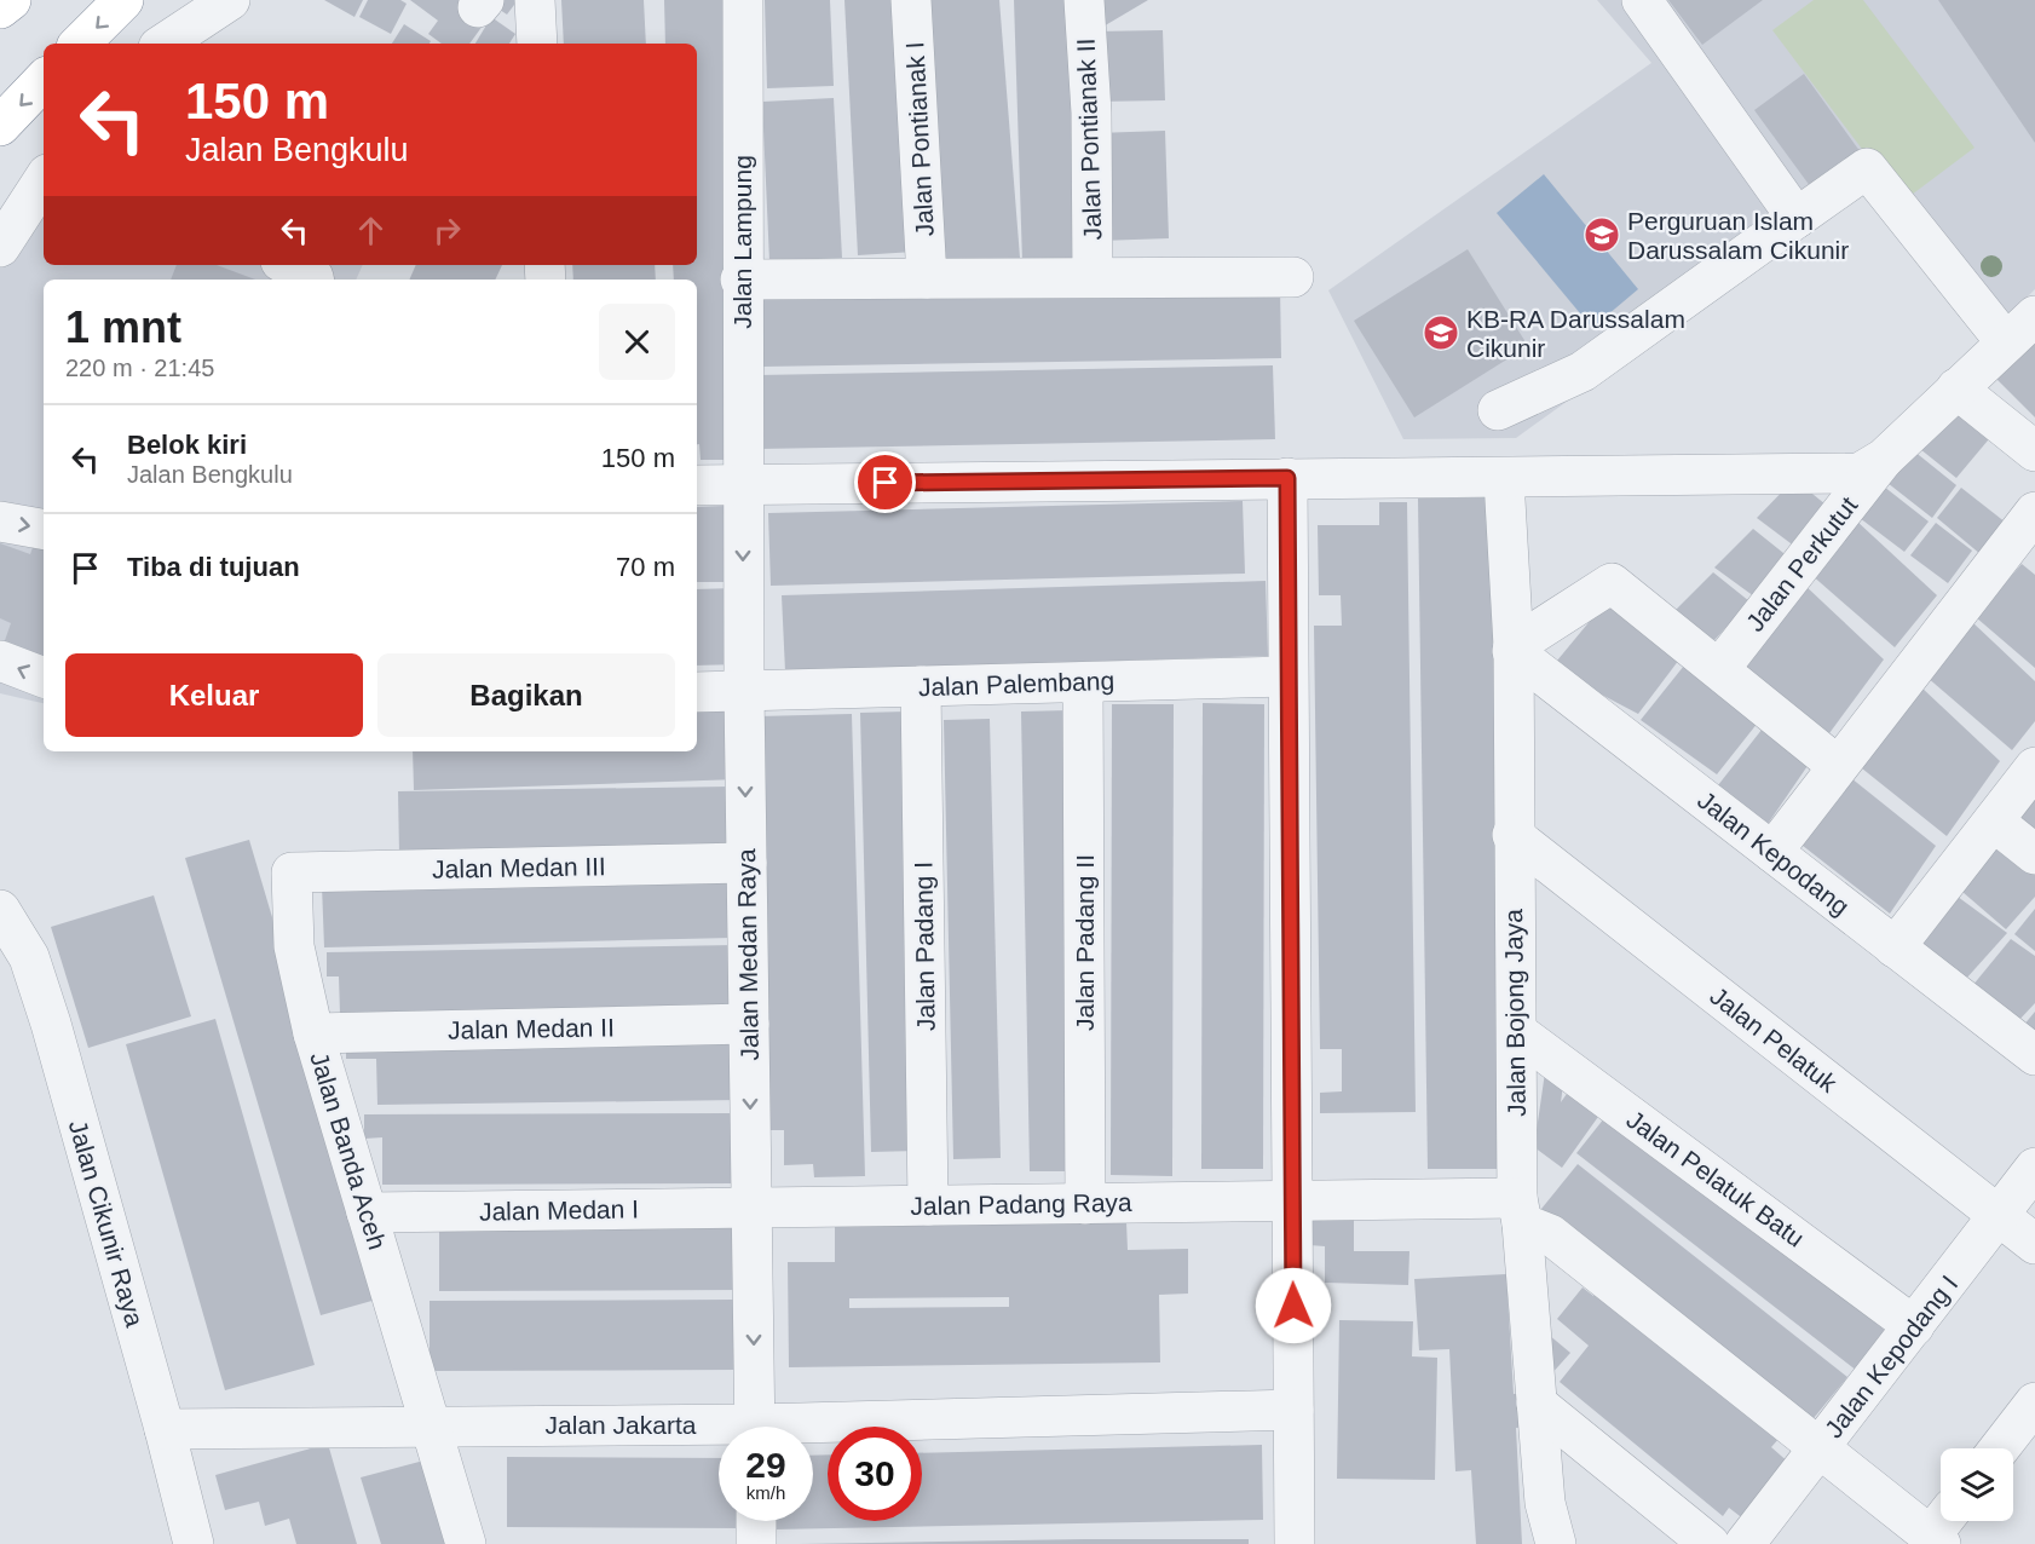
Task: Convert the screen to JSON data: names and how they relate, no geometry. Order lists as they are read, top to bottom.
{
  "streets": {
    "street": [
      "Jalan Pontianak I",
      "Jalan Pontianak II",
      "Jalan Lampung",
      "Jalan Perkutut",
      "Jalan Palembang",
      "Jalan Kepodang",
      "Jalan Medan III",
      "Jalan Padang II",
      "Jalan Padang I",
      "Jalan Medan Raya",
      "Jalan Bojong Jaya",
      "Jalan Medan II",
      "Jalan Pelatuk",
      "Jalan Banda Aceh",
      "Jalan Pelatuk Batu",
      "Jalan Padang Raya",
      "Jalan Medan I",
      "Jalan Cikunir Raya",
      "Jalan Kepodang I",
      "Jalan Jakarta"
    ]
  },
  "crossings": [
    ["Jalan Lampung", "Jalan Medan Raya"],
    ["Jalan Palembang", "Jalan Padang II"],
    ["Jalan Palembang", "Jalan Padang I"],
    ["Jalan Palembang", "Jalan Medan Raya"],
    ["Jalan Kepodang", "Jalan Bojong Jaya"],
    ["Jalan Medan III", "Jalan Medan Raya"],
    ["Jalan Medan III", "Jalan Banda Aceh"],
    ["Jalan Padang II", "Jalan Padang Raya"],
    ["Jalan Padang I", "Jalan Padang Raya"],
    ["Jalan Medan Raya", "Jalan Medan II"],
    ["Jalan Medan Raya", "Jalan Padang Raya"],
    ["Jalan Medan Raya", "Jalan Medan I"],
    ["Jalan Bojong Jaya", "Jalan Pelatuk"],
    ["Jalan Bojong Jaya", "Jalan Pelatuk Batu"],
    ["Jalan Bojong Jaya", "Jalan Padang Raya"],
    ["Jalan Medan II", "Jalan Banda Aceh"],
    ["Jalan Pelatuk", "Jalan Kepodang I"],
    ["Jalan Banda Aceh", "Jalan Medan I"],
    ["Jalan Banda Aceh", "Jalan Jakarta"],
    ["Jalan Pelatuk Batu", "Jalan Kepodang I"],
    ["Jalan Padang Raya", "Jalan Medan I"],
    ["Jalan Cikunir Raya", "Jalan Jakarta"]
  ],
  "one_way": ["Jalan Medan Raya"],
  "places": {
    "school or university": ["Perguruan Islam Darussalam Cikunir", "KB-RA Darussalam Cikunir"]
  },
  "page": {
    "turn": ["150 m", "Jalan Bengkulu"],
    "heading": ["1 mnt", "220 m · 21:45"],
    "list": [
      {
        "name": "Belok kiri",
        "note": "Jalan Bengkulu",
        "value": "150 m"
      },
      {
        "name": "Tiba di tujuan",
        "value": "70 m"
      }
    ],
    "buttons": ["Keluar", "Bagikan"],
    "speed": "29 km/h",
    "limit": "30"
  }
}
